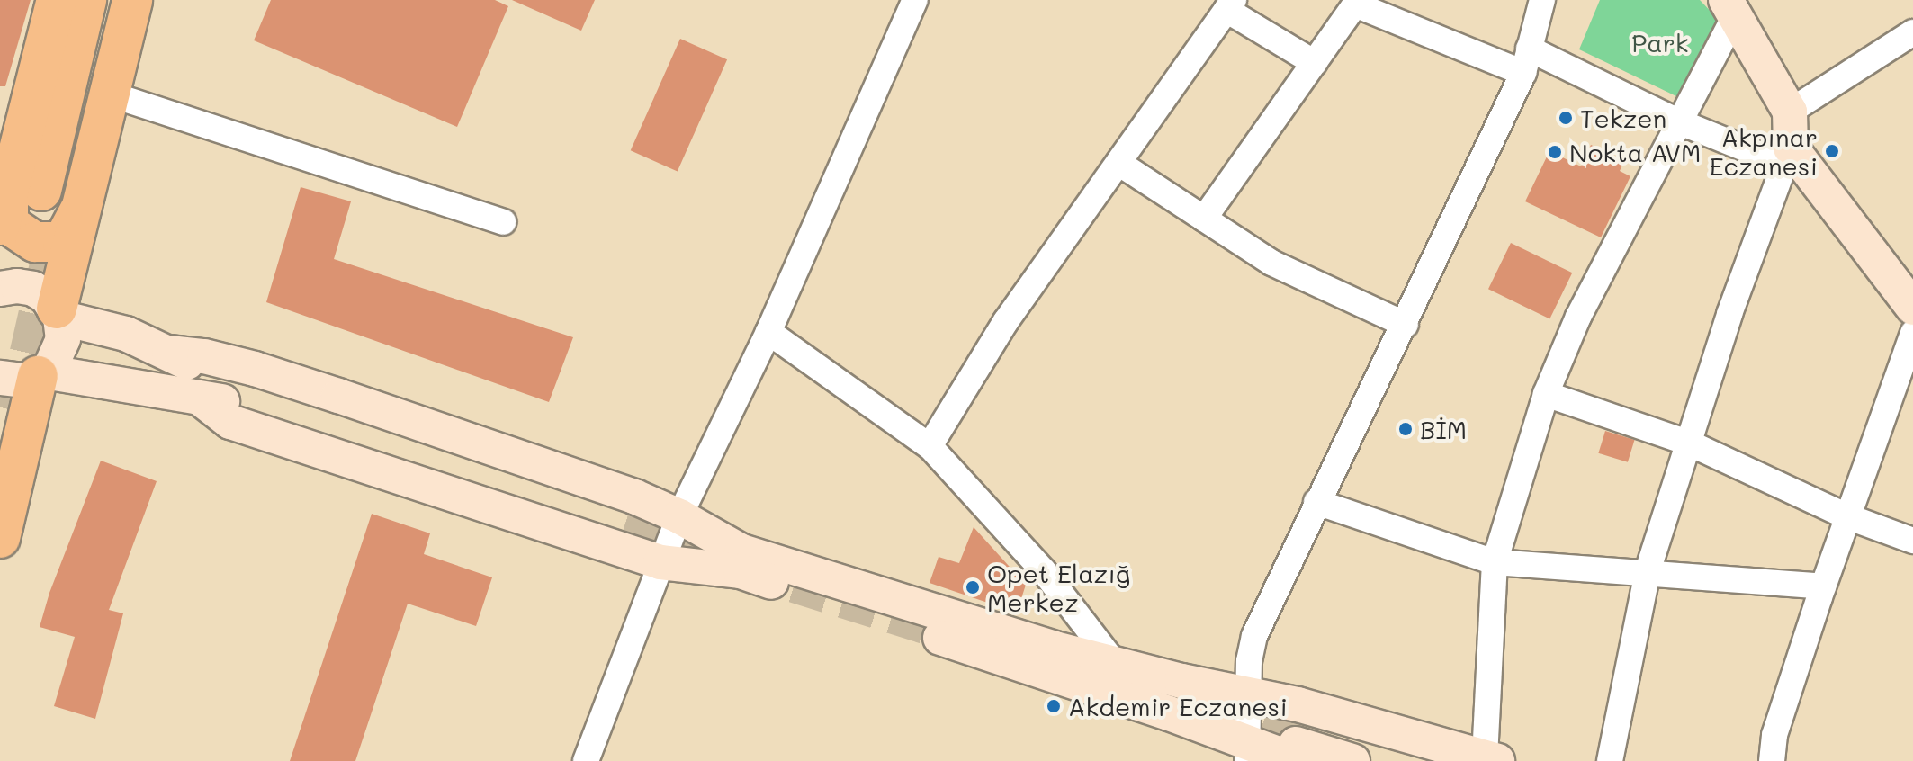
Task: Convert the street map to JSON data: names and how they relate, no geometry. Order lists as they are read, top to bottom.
{
  "parks": ["Park"],
  "places": [
    "Tekzen",
    "Akpınar Eczanesi",
    "Nokta AVM",
    "BİM",
    "Opet Elazığ Merkez",
    "Akdemir Eczanesi"
  ]
}
